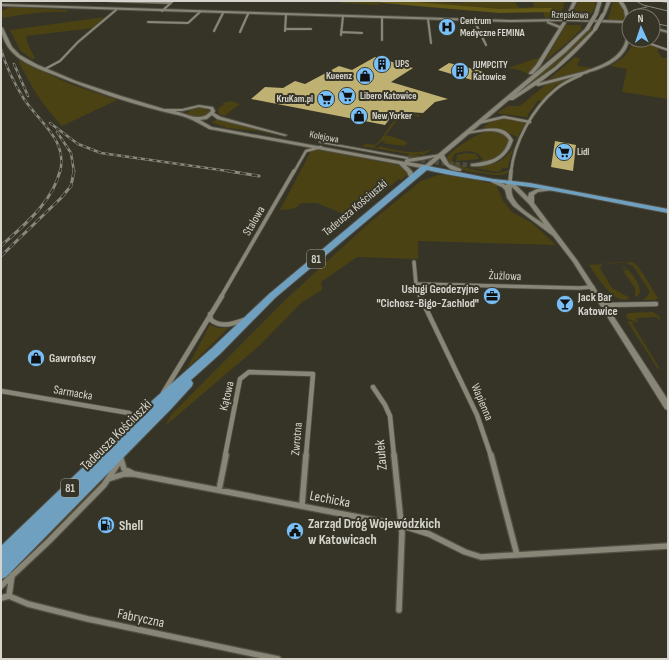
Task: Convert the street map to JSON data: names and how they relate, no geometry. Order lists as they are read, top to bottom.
{
  "streets": {
    "main road": ["Kolejowa", "Tadeusza Kościuszki", "81"],
    "street": [
      "Rzepakowa",
      "Stalowa",
      "Żużlowa",
      "Sarmacka",
      "Kątowa",
      "Wapienna",
      "Zwrotna",
      "Zaułek",
      "Lechicka",
      "Fabryczna"
    ]
  },
  "crossings": [
    ["Kolejowa", "Tadeusza Kościuszki"],
    ["Tadeusza Kościuszki", "Stalowa"],
    ["Tadeusza Kościuszki", "Sarmacka"],
    ["Żużlowa", "Wapienna"],
    ["Kątowa", "Zwrotna"],
    ["Kątowa", "Lechicka"],
    ["Wapienna", "Lechicka"],
    ["Zwrotna", "Lechicka"],
    ["Zaułek", "Lechicka"]
  ],
  "places": {
    "hospital": ["Centrum Medyczne FEMINA"],
    "building": ["UPS", "JUMPCITY Katowice"],
    "shop": ["Kueenz", "New Yorker", "Gawrońscy"],
    "supermarket": ["Libero Katowice", "KruKam.pl", "Lidl"],
    "office": ["Usługi Geodezyjne \"Cichosz-Bigo-Zachlod\""],
    "bar": ["Jack Bar Katowice"],
    "fuel station": ["Shell"],
    "public building": ["Zarząd Dróg Wojewódzkich w Katowicach"]
  },
  "north": "top"
}
